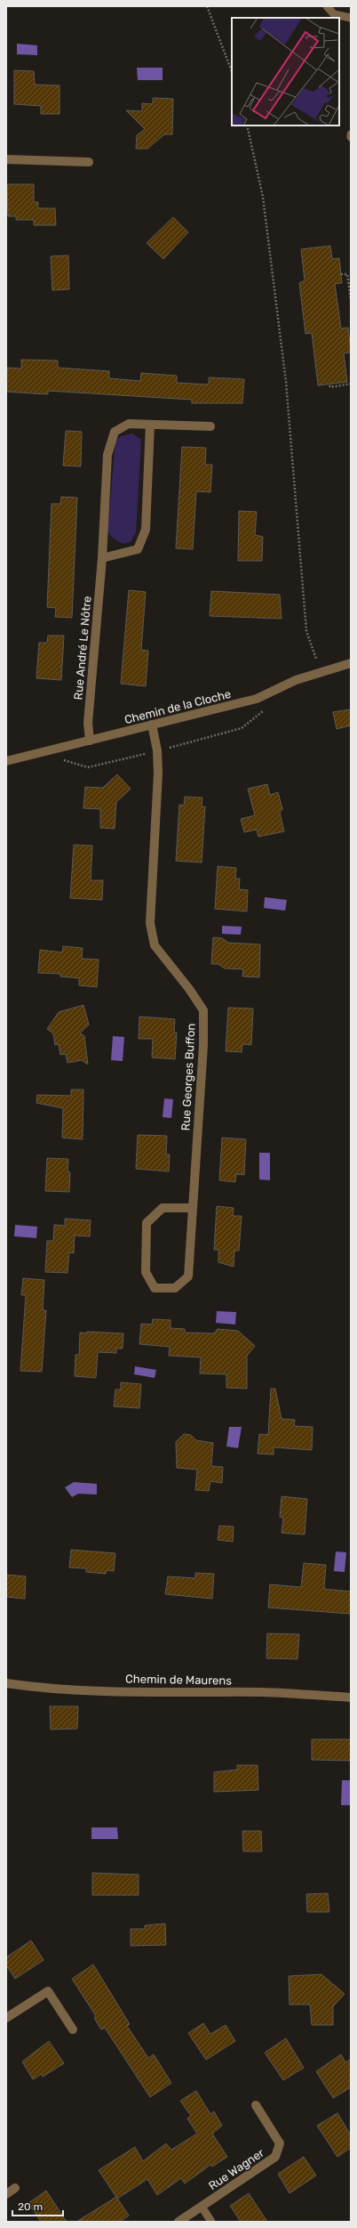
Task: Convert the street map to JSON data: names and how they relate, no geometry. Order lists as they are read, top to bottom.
{
  "streets": {
    "street": [
      "Rue André Le Nôtre",
      "Chemin de la Cloche",
      "Rue Georges Buffon",
      "Chemin de Maurens",
      "Rue Wagner"
    ]
  },
  "crossings": [
    ["Rue André Le Nôtre", "Chemin de la Cloche"],
    ["Chemin de la Cloche", "Rue Georges Buffon"]
  ],
  "scale_bar": "20 m"
}
